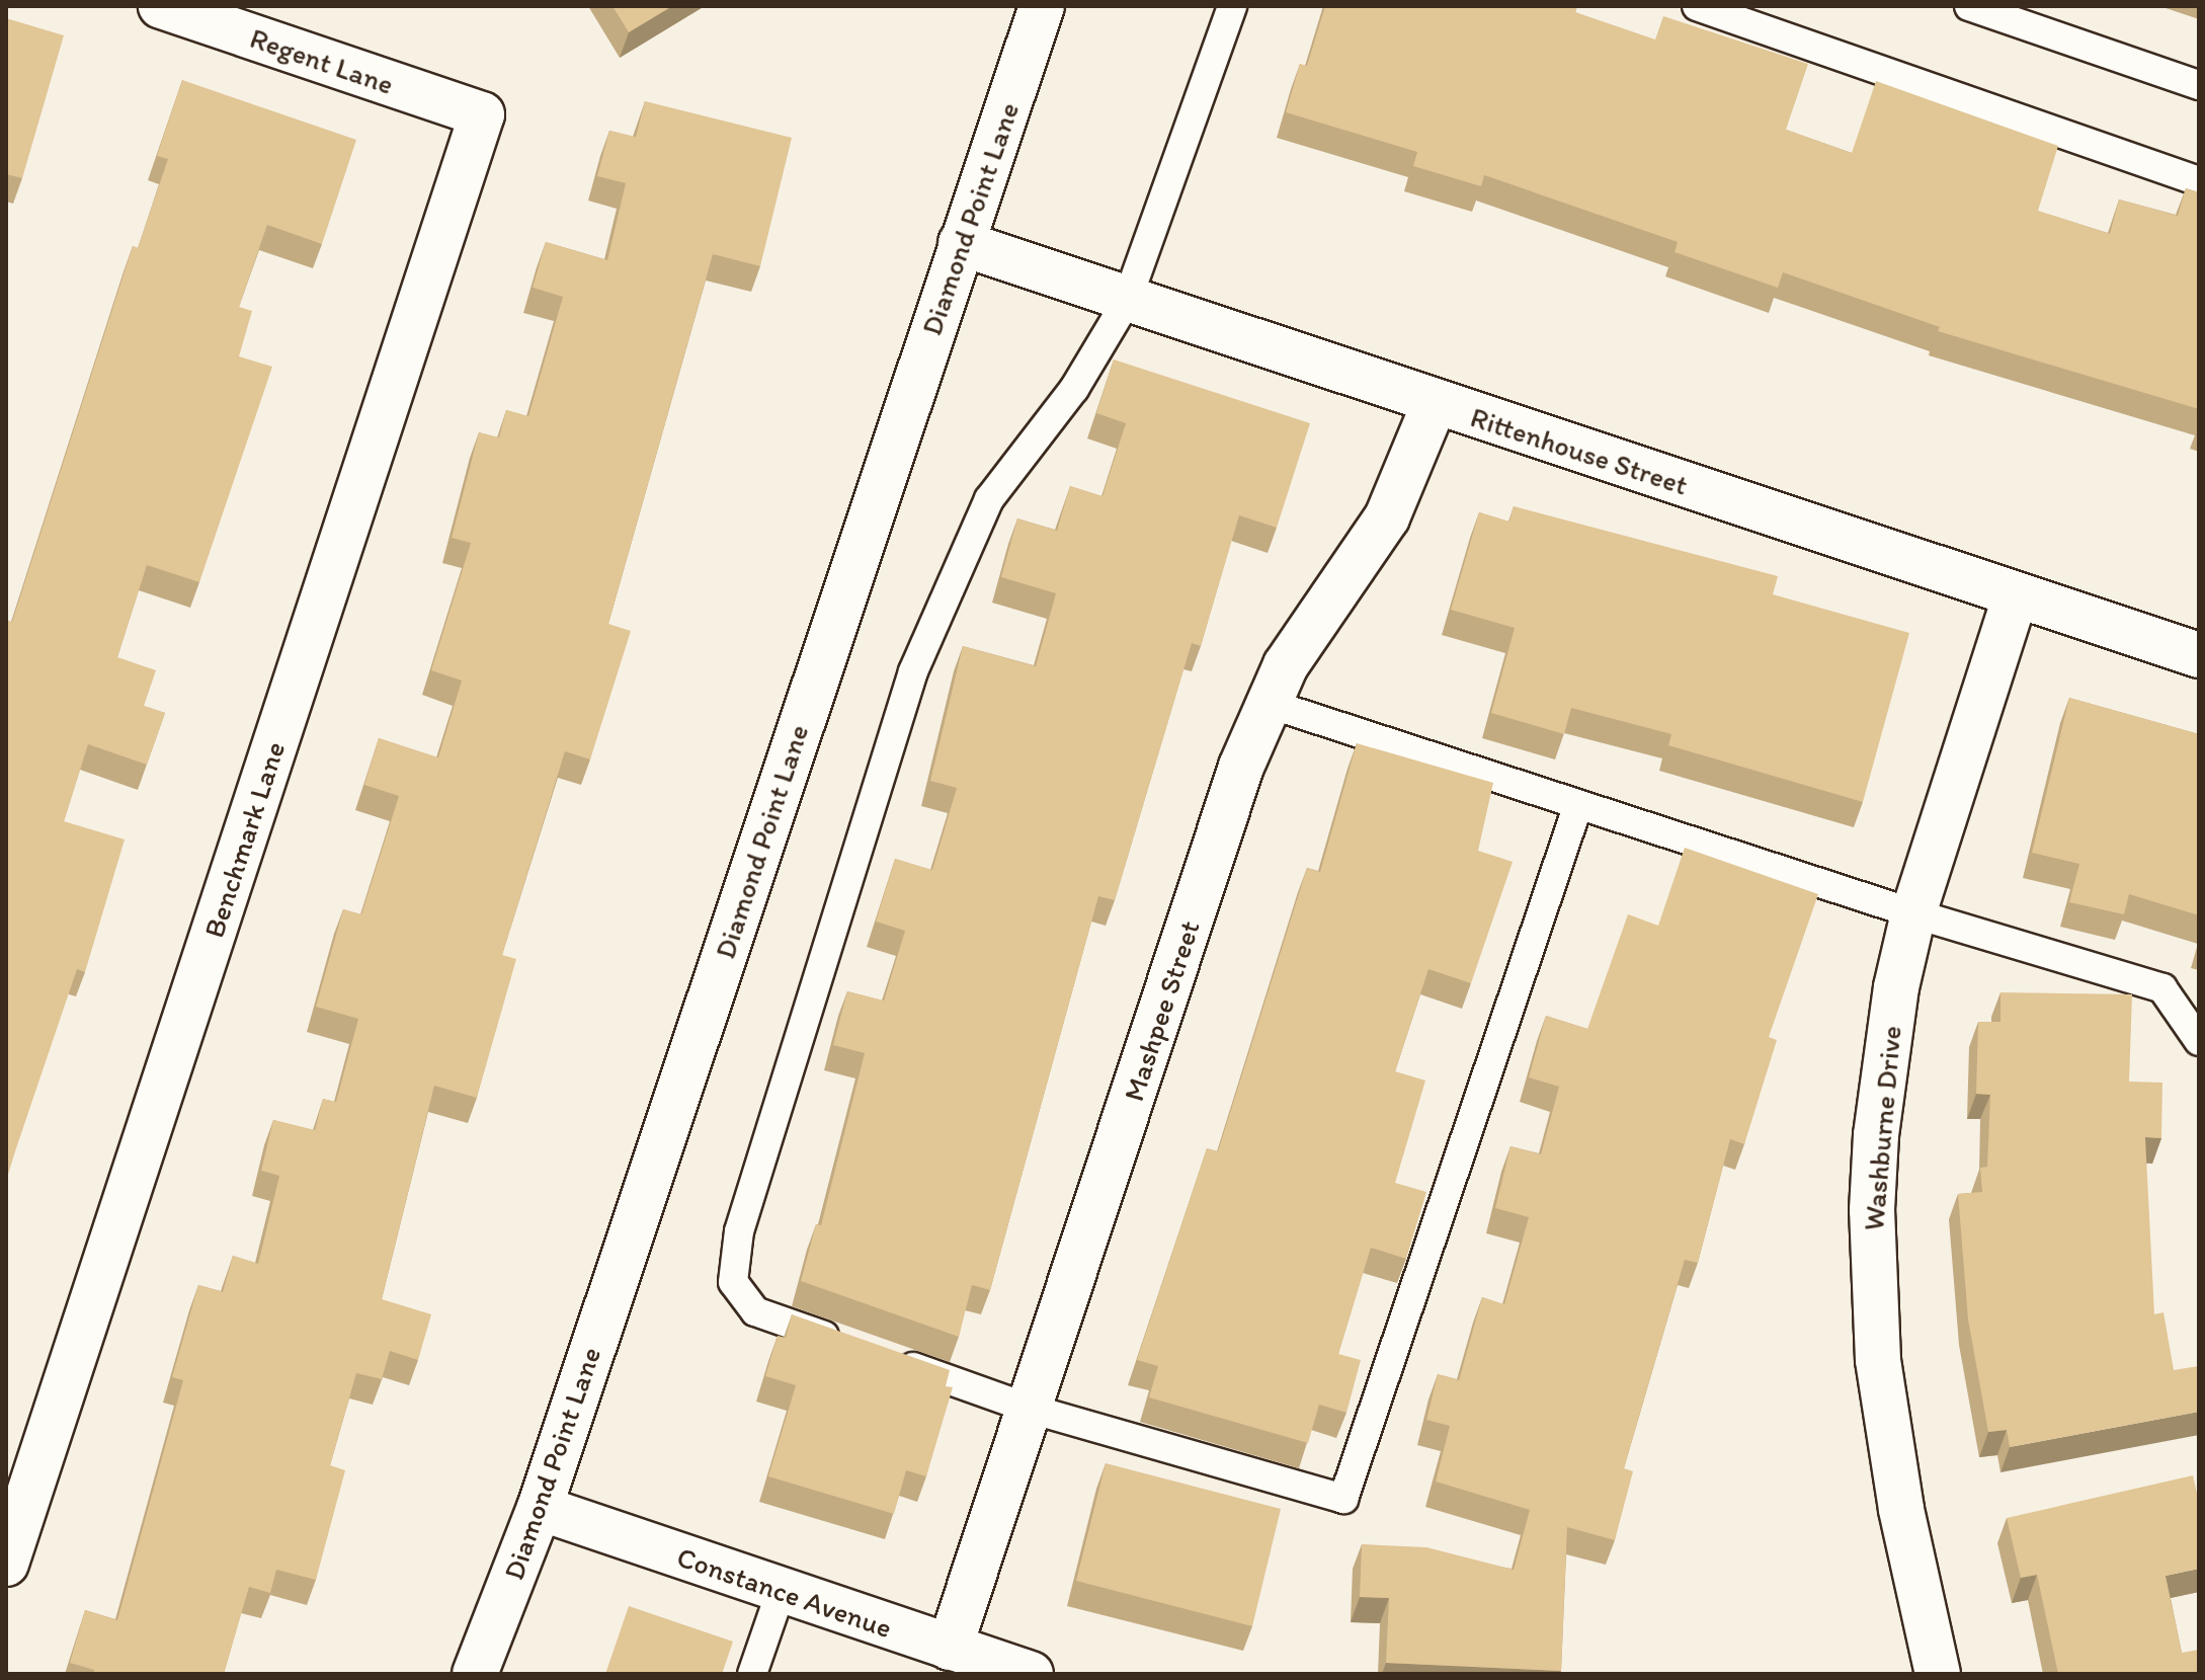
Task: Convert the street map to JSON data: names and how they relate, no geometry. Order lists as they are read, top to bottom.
{
  "streets": {
    "street": [
      "Regent Lane",
      "Diamond Point Lane",
      "Rittenhouse Street",
      "Benchmark Lane",
      "Mashpee Street",
      "Washburne Drive",
      "Constance Avenue"
    ]
  },
  "crossings": [
    ["Regent Lane", "Benchmark Lane"],
    ["Diamond Point Lane", "Rittenhouse Street"],
    ["Diamond Point Lane", "Constance Avenue"],
    ["Rittenhouse Street", "Mashpee Street"],
    ["Rittenhouse Street", "Washburne Drive"],
    ["Mashpee Street", "Constance Avenue"]
  ]
}
